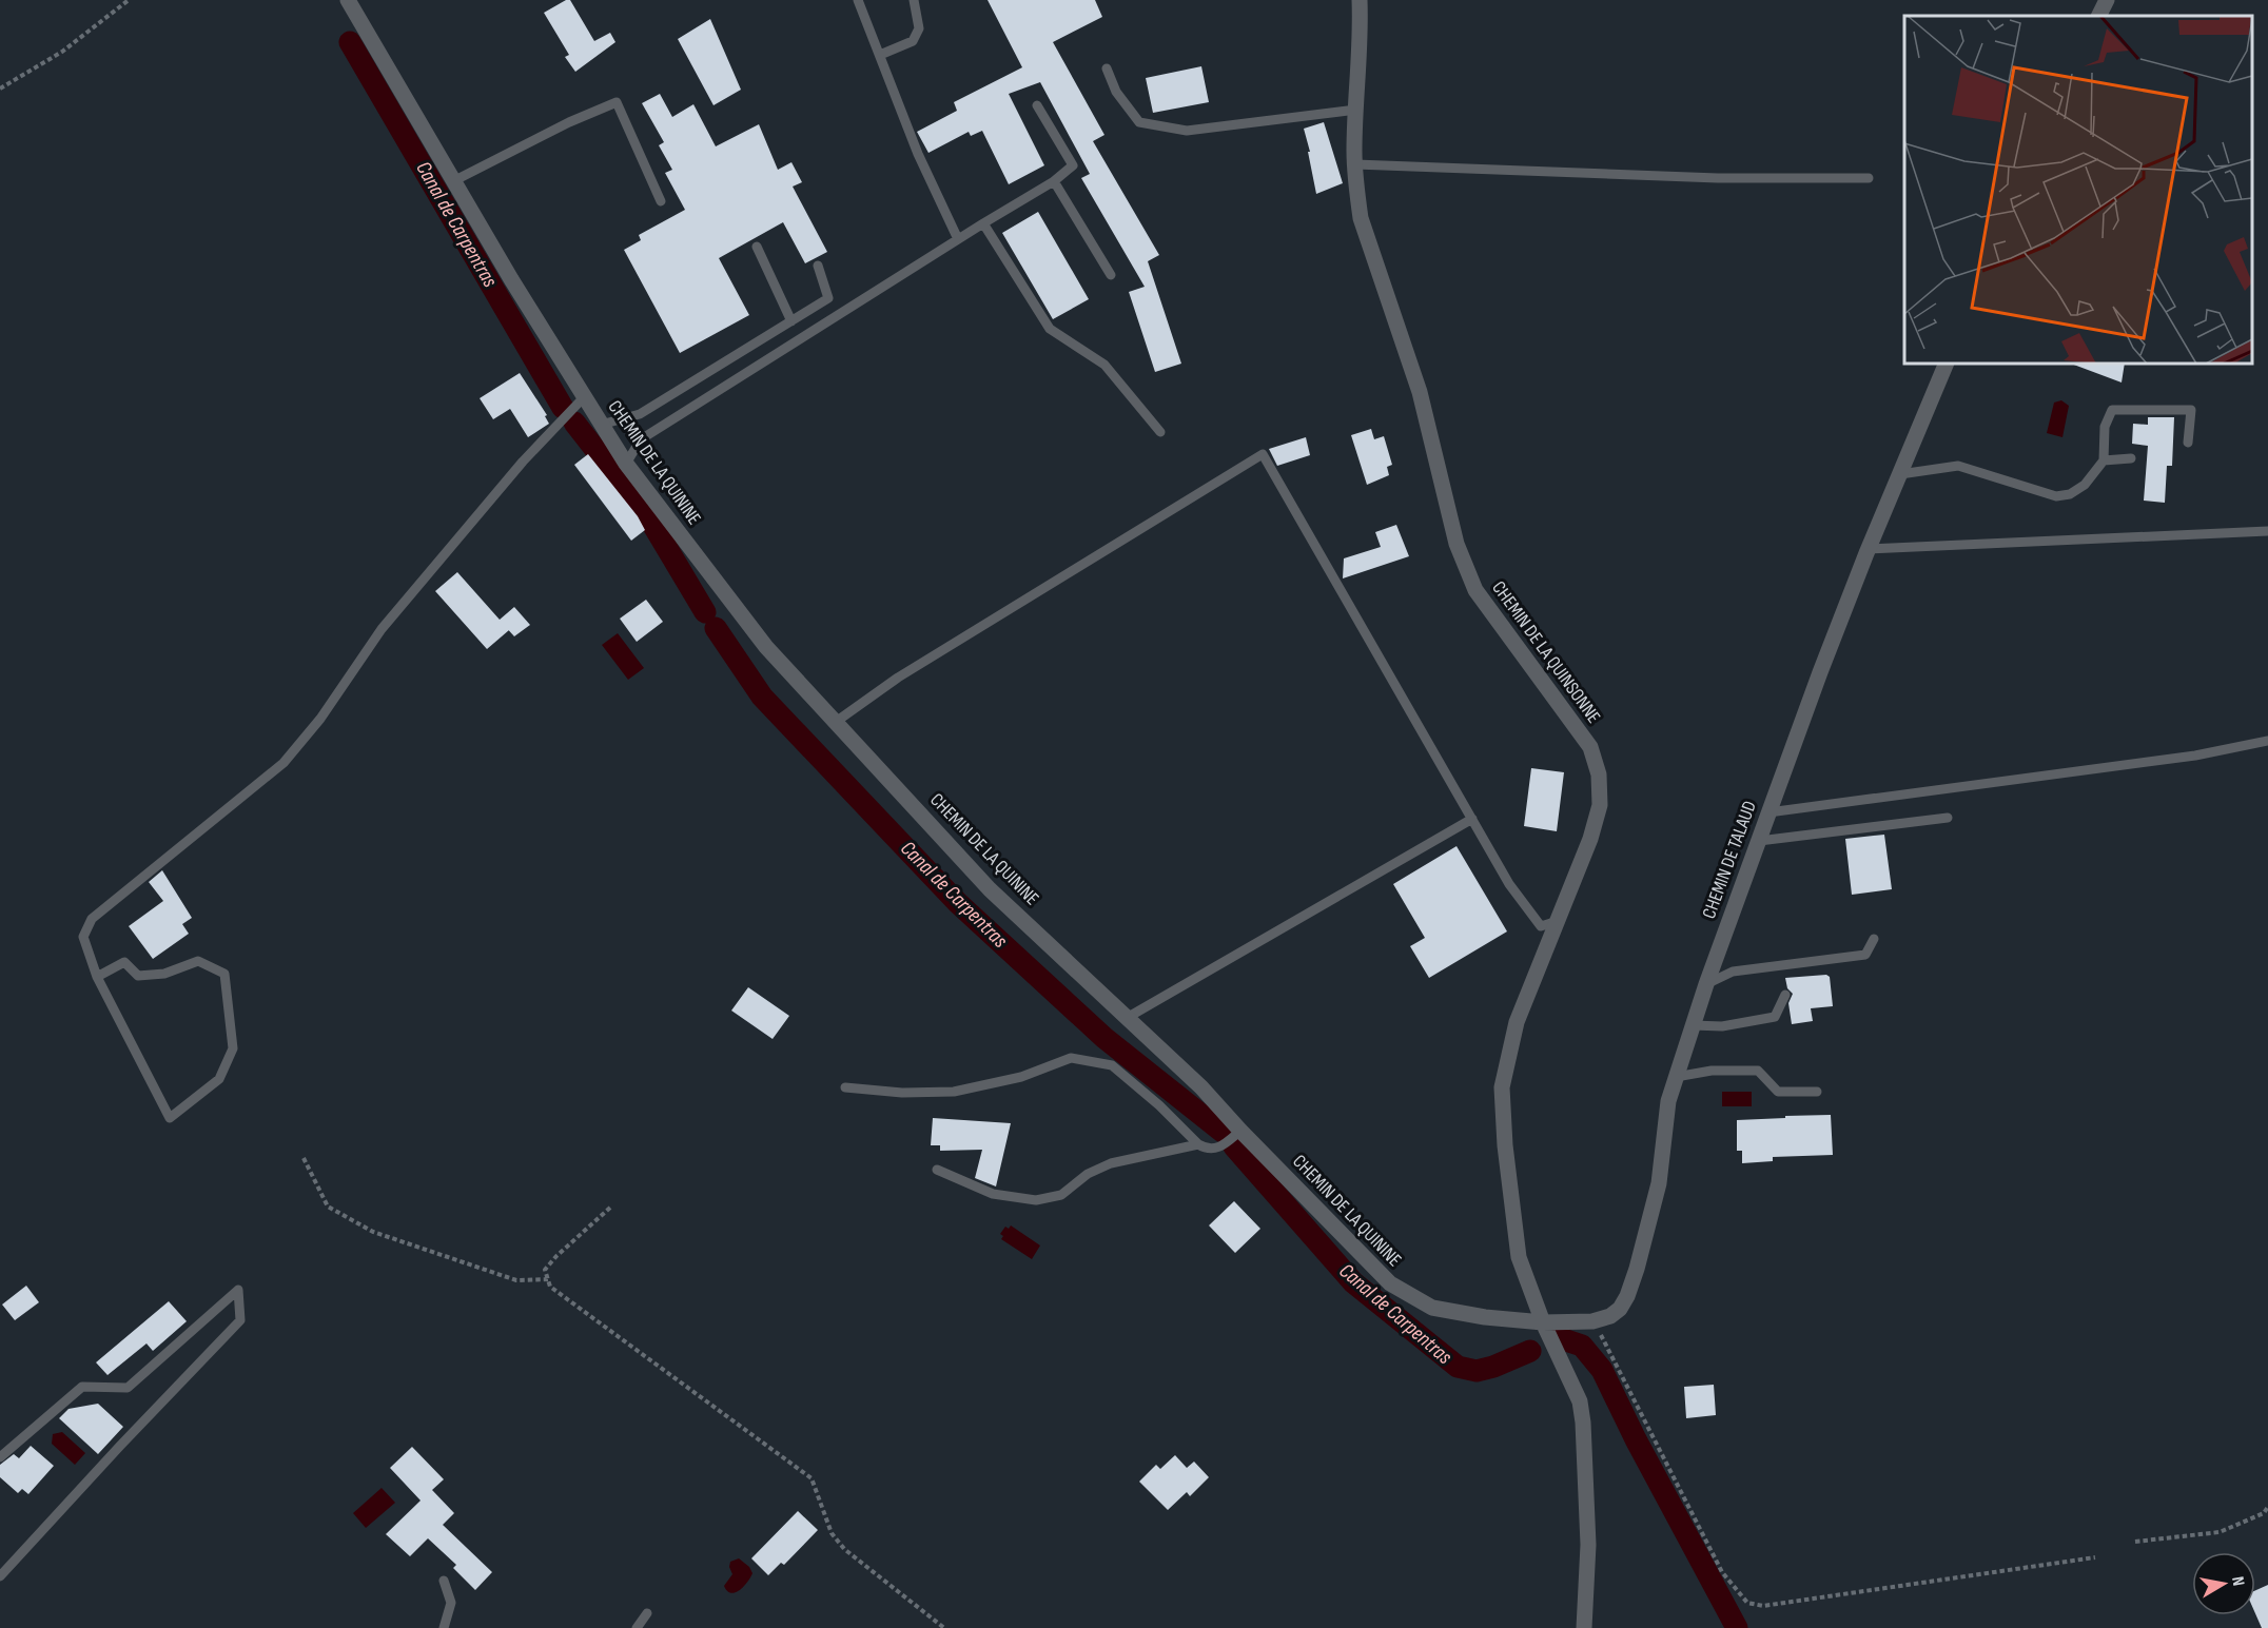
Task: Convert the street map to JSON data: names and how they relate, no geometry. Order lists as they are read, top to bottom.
{
  "streets": {
    "street": ["CHEMIN DE LA QUININE", "CHEMIN DE LA QUINSONNE", "CHEMIN DE TALAUD"]
  },
  "crossings": [
    ["CHEMIN DE LA QUININE", "CHEMIN DE LA QUINSONNE"],
    ["CHEMIN DE LA QUININE", "CHEMIN DE TALAUD"],
    ["CHEMIN DE LA QUINSONNE", "CHEMIN DE TALAUD"]
  ],
  "water": ["Canal de Carpentras"],
  "north": "right"
}
